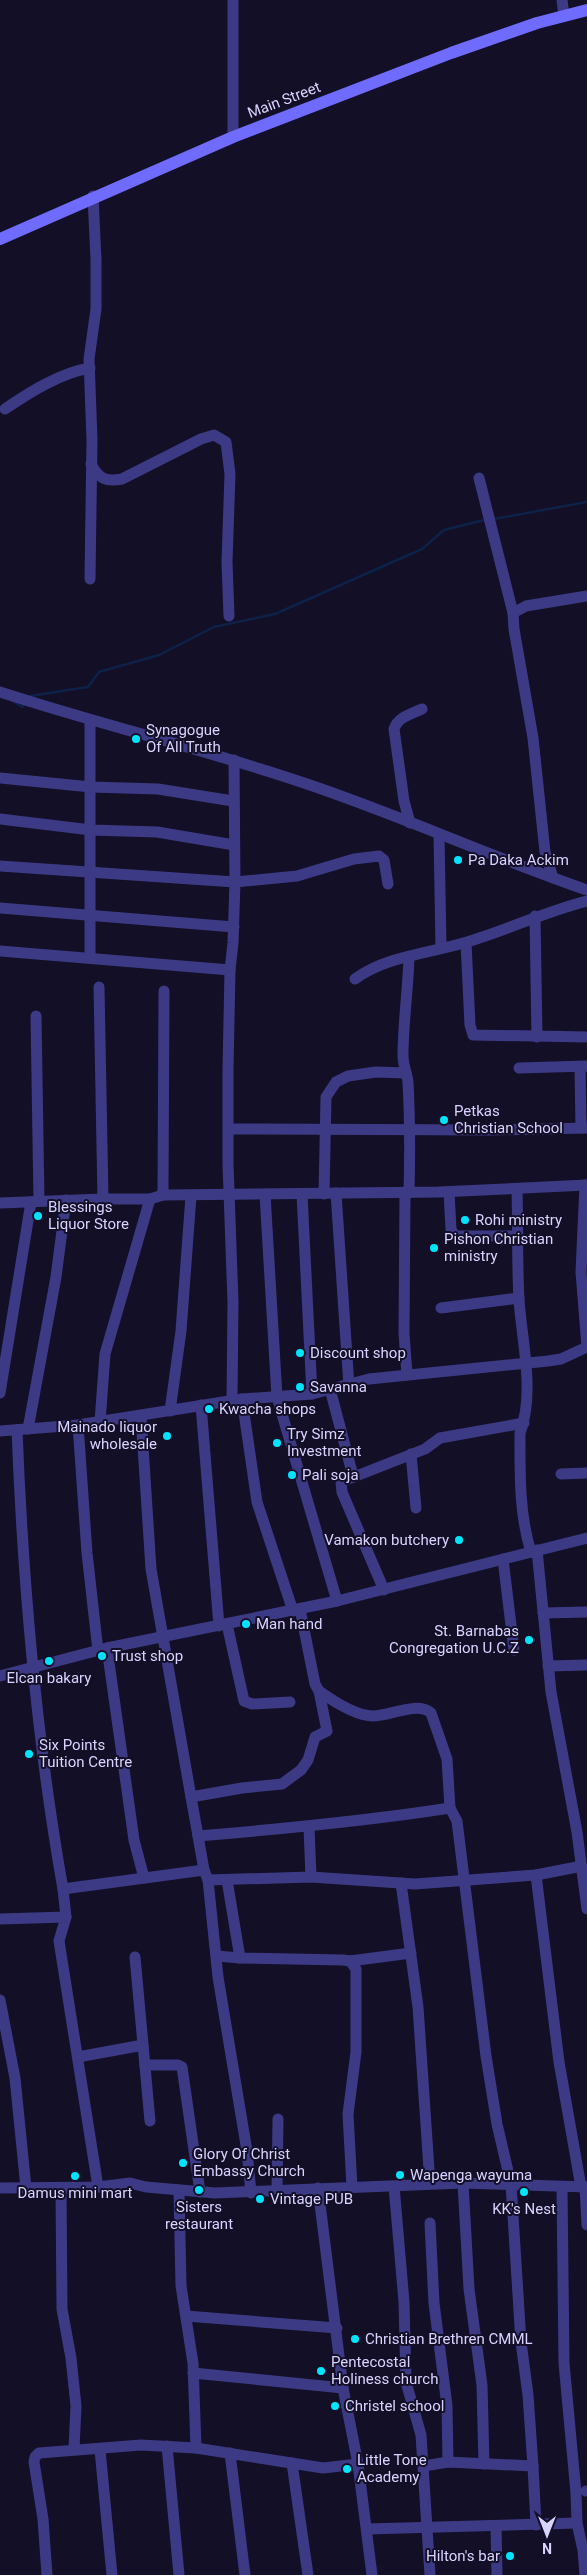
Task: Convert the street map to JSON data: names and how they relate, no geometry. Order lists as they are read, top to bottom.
{
  "streets": {
    "main road": ["Main Street"]
  },
  "places": [
    "Synagogue Of All Truth",
    "Pa Daka Ackim",
    "Petkas Christian School",
    "Blessings Liquor Store",
    "Rohi ministry",
    "Pishon Christian ministry",
    "Discount shop",
    "Savanna",
    "Kwacha shops",
    "Mainado liquor wholesale",
    "Try Simz Investment",
    "Pali soja",
    "Vamakon butchery",
    "Man hand",
    "St. Barnabas Congregation U.C.Z",
    "Trust shop",
    "Elcan bakary",
    "Six Points Tuition Centre",
    "Glory Of Christ Embassy Church",
    "Wapenga wayuma",
    "Damus mini mart",
    "Sisters restaurant",
    "KK's Nest",
    "Vintage PUB",
    "Christian Brethren CMML",
    "Pentecostal Holiness church",
    "Christel school",
    "Little Tone Academy",
    "Hilton's bar"
  ],
  "north": "bottom"
}
